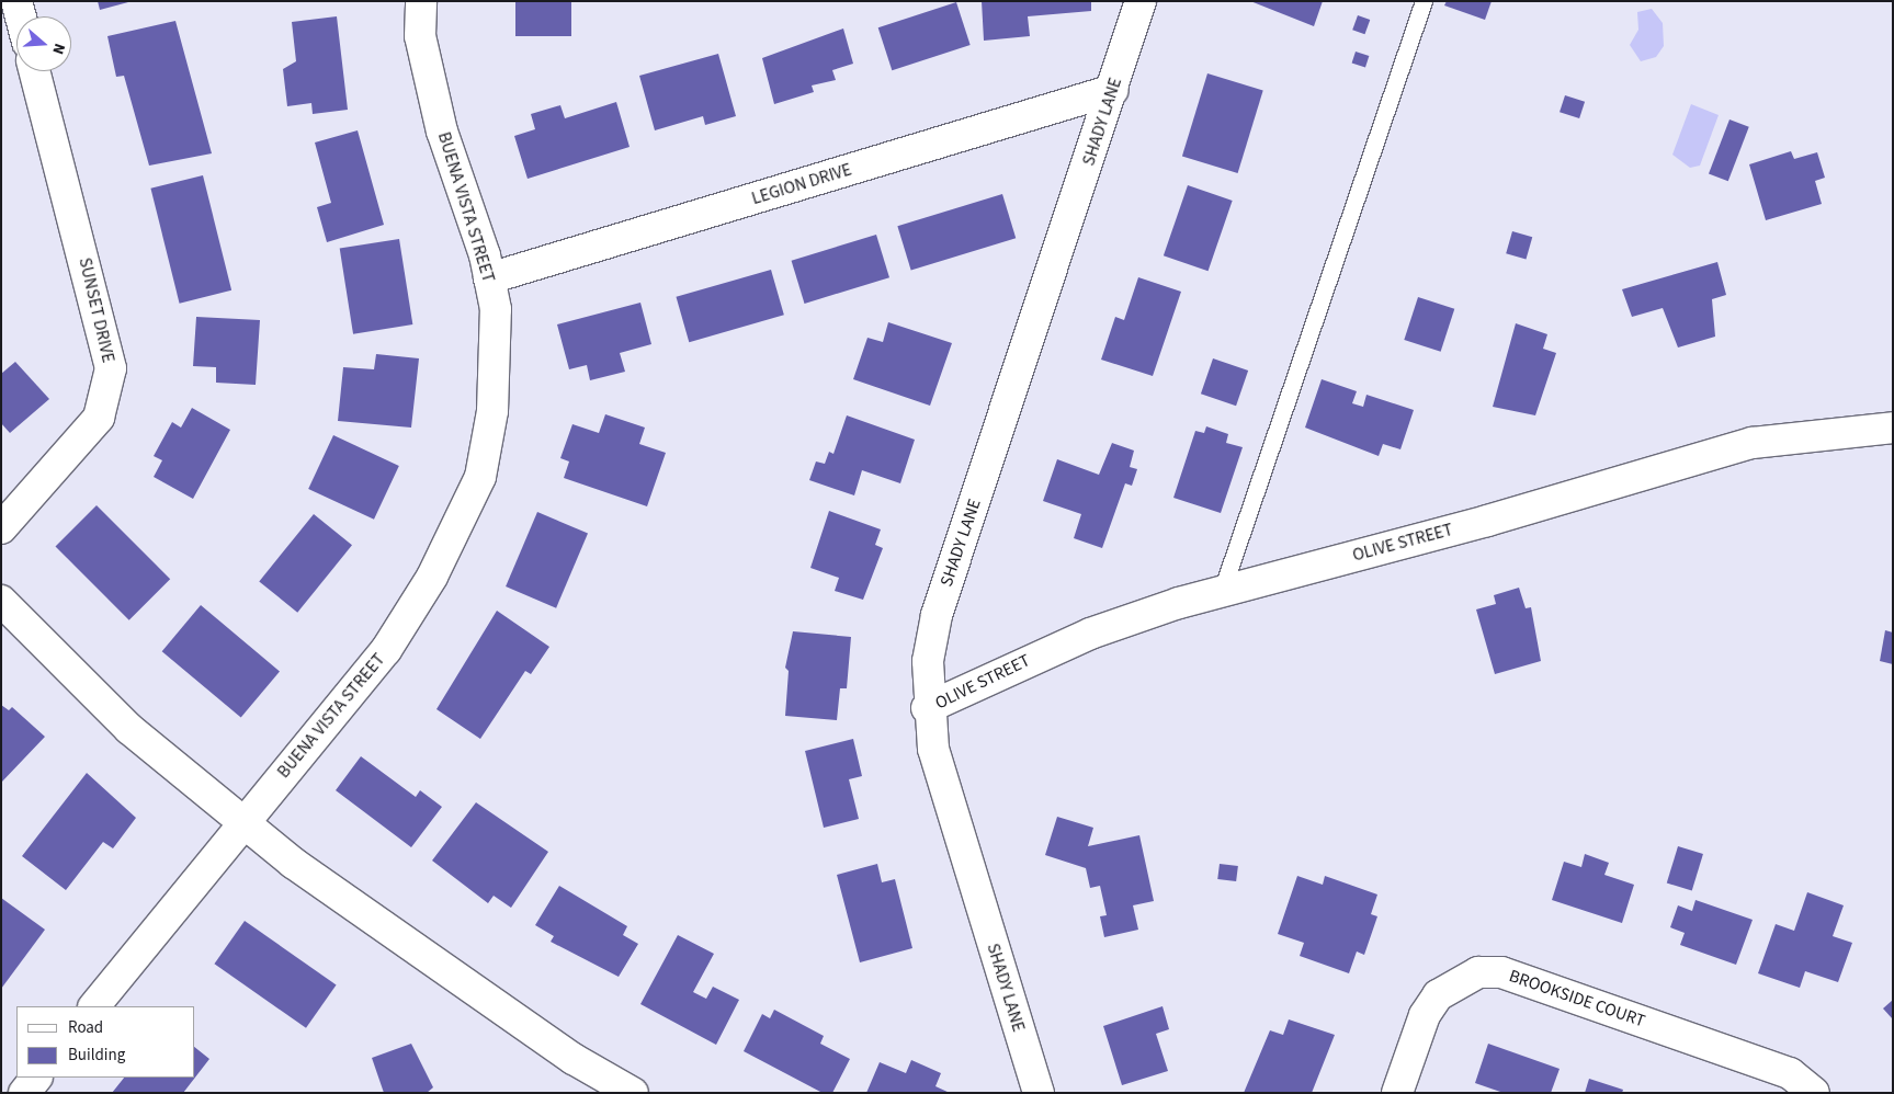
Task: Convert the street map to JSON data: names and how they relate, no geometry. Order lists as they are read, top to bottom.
{
  "streets": {
    "street": [
      "SHADY LANE",
      "LEGION DRIVE",
      "BUENA VISTA STREET",
      "SUNSET DRIVE",
      "OLIVE STREET",
      "BROOKSIDE COURT"
    ]
  },
  "crossings": [
    ["SHADY LANE", "LEGION DRIVE"],
    ["SHADY LANE", "OLIVE STREET"],
    ["LEGION DRIVE", "BUENA VISTA STREET"]
  ],
  "legend": ["Road", "Building"],
  "north": "right"
}
